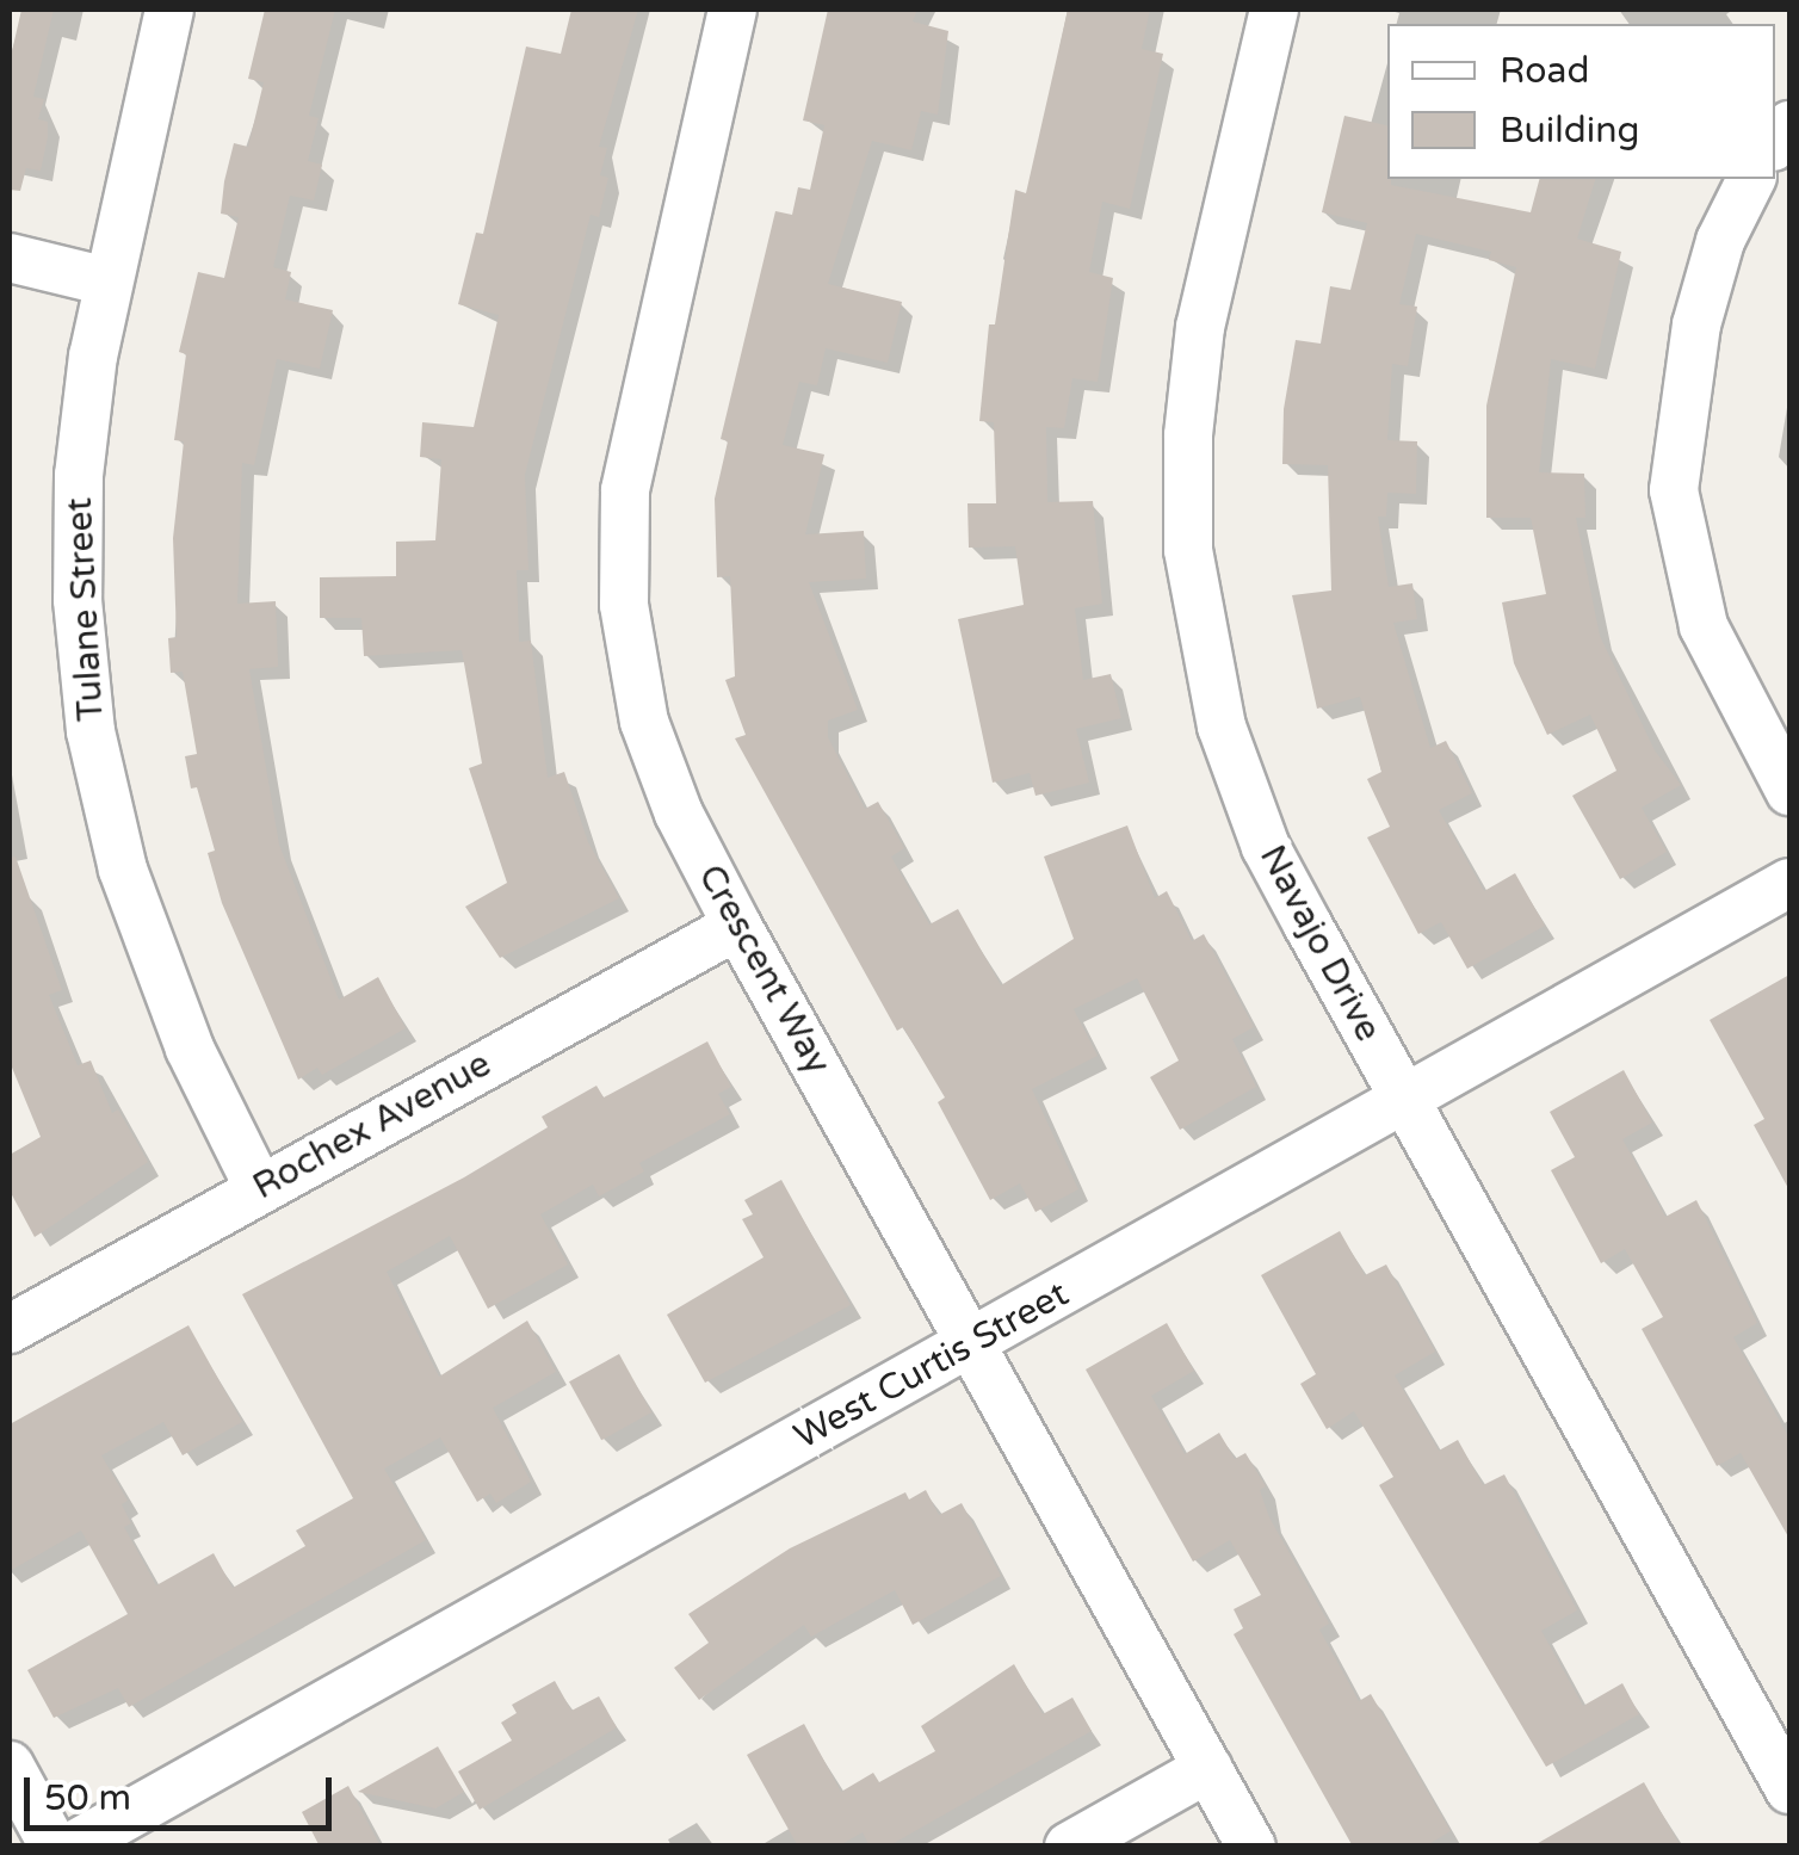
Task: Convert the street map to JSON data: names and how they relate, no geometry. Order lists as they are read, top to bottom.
{
  "streets": {
    "street": [
      "Tulane Street",
      "Navajo Drive",
      "Crescent Way",
      "Rochex Avenue",
      "West Curtis Street"
    ]
  },
  "crossings": [
    ["Tulane Street", "Rochex Avenue"],
    ["Navajo Drive", "West Curtis Street"],
    ["Crescent Way", "Rochex Avenue"],
    ["Crescent Way", "West Curtis Street"]
  ],
  "legend": ["Road", "Building"],
  "scale_bar": "50 m"
}
